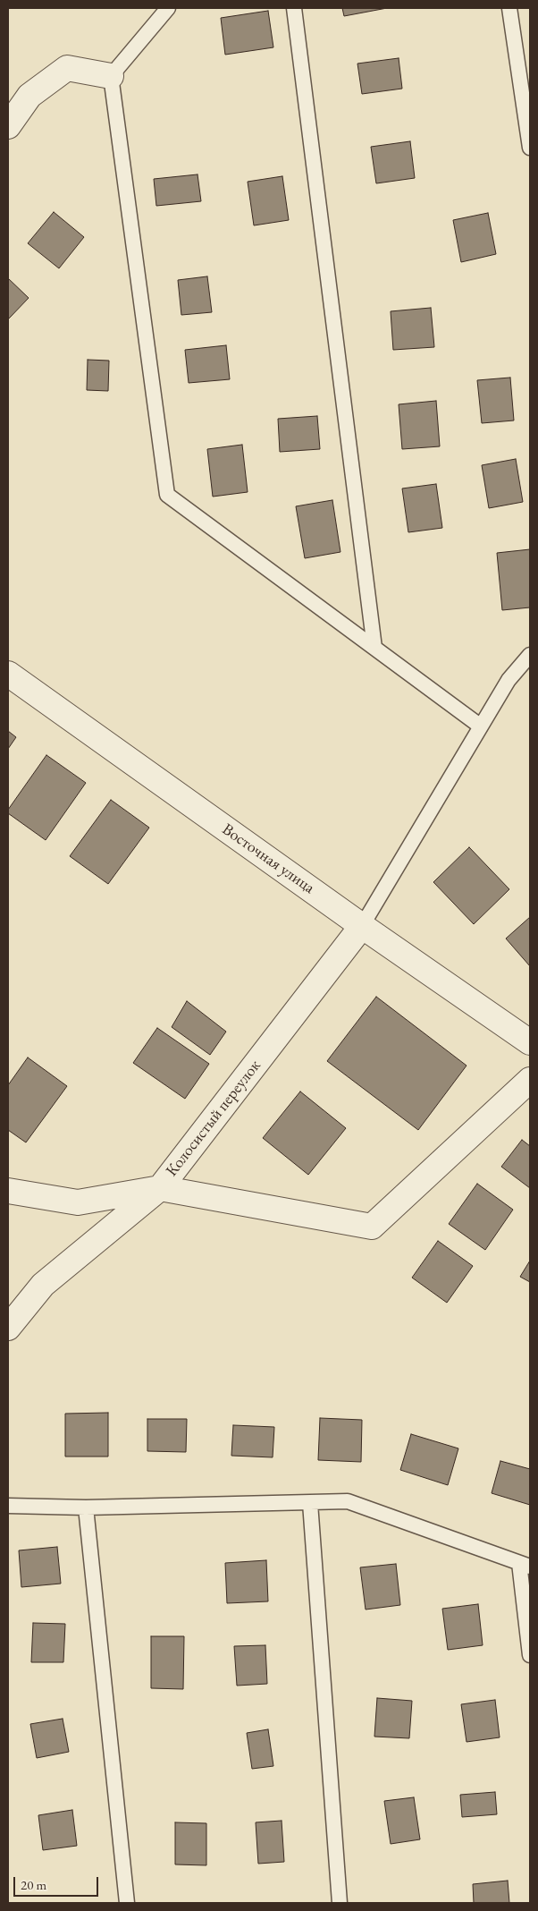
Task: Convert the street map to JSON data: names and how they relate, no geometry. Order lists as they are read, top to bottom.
{
  "streets": {
    "street": ["Восточная улица", "Колосистый переулок"]
  },
  "crossings": [
    ["Восточная улица", "Колосистый переулок"]
  ],
  "scale_bar": "20 m"
}
